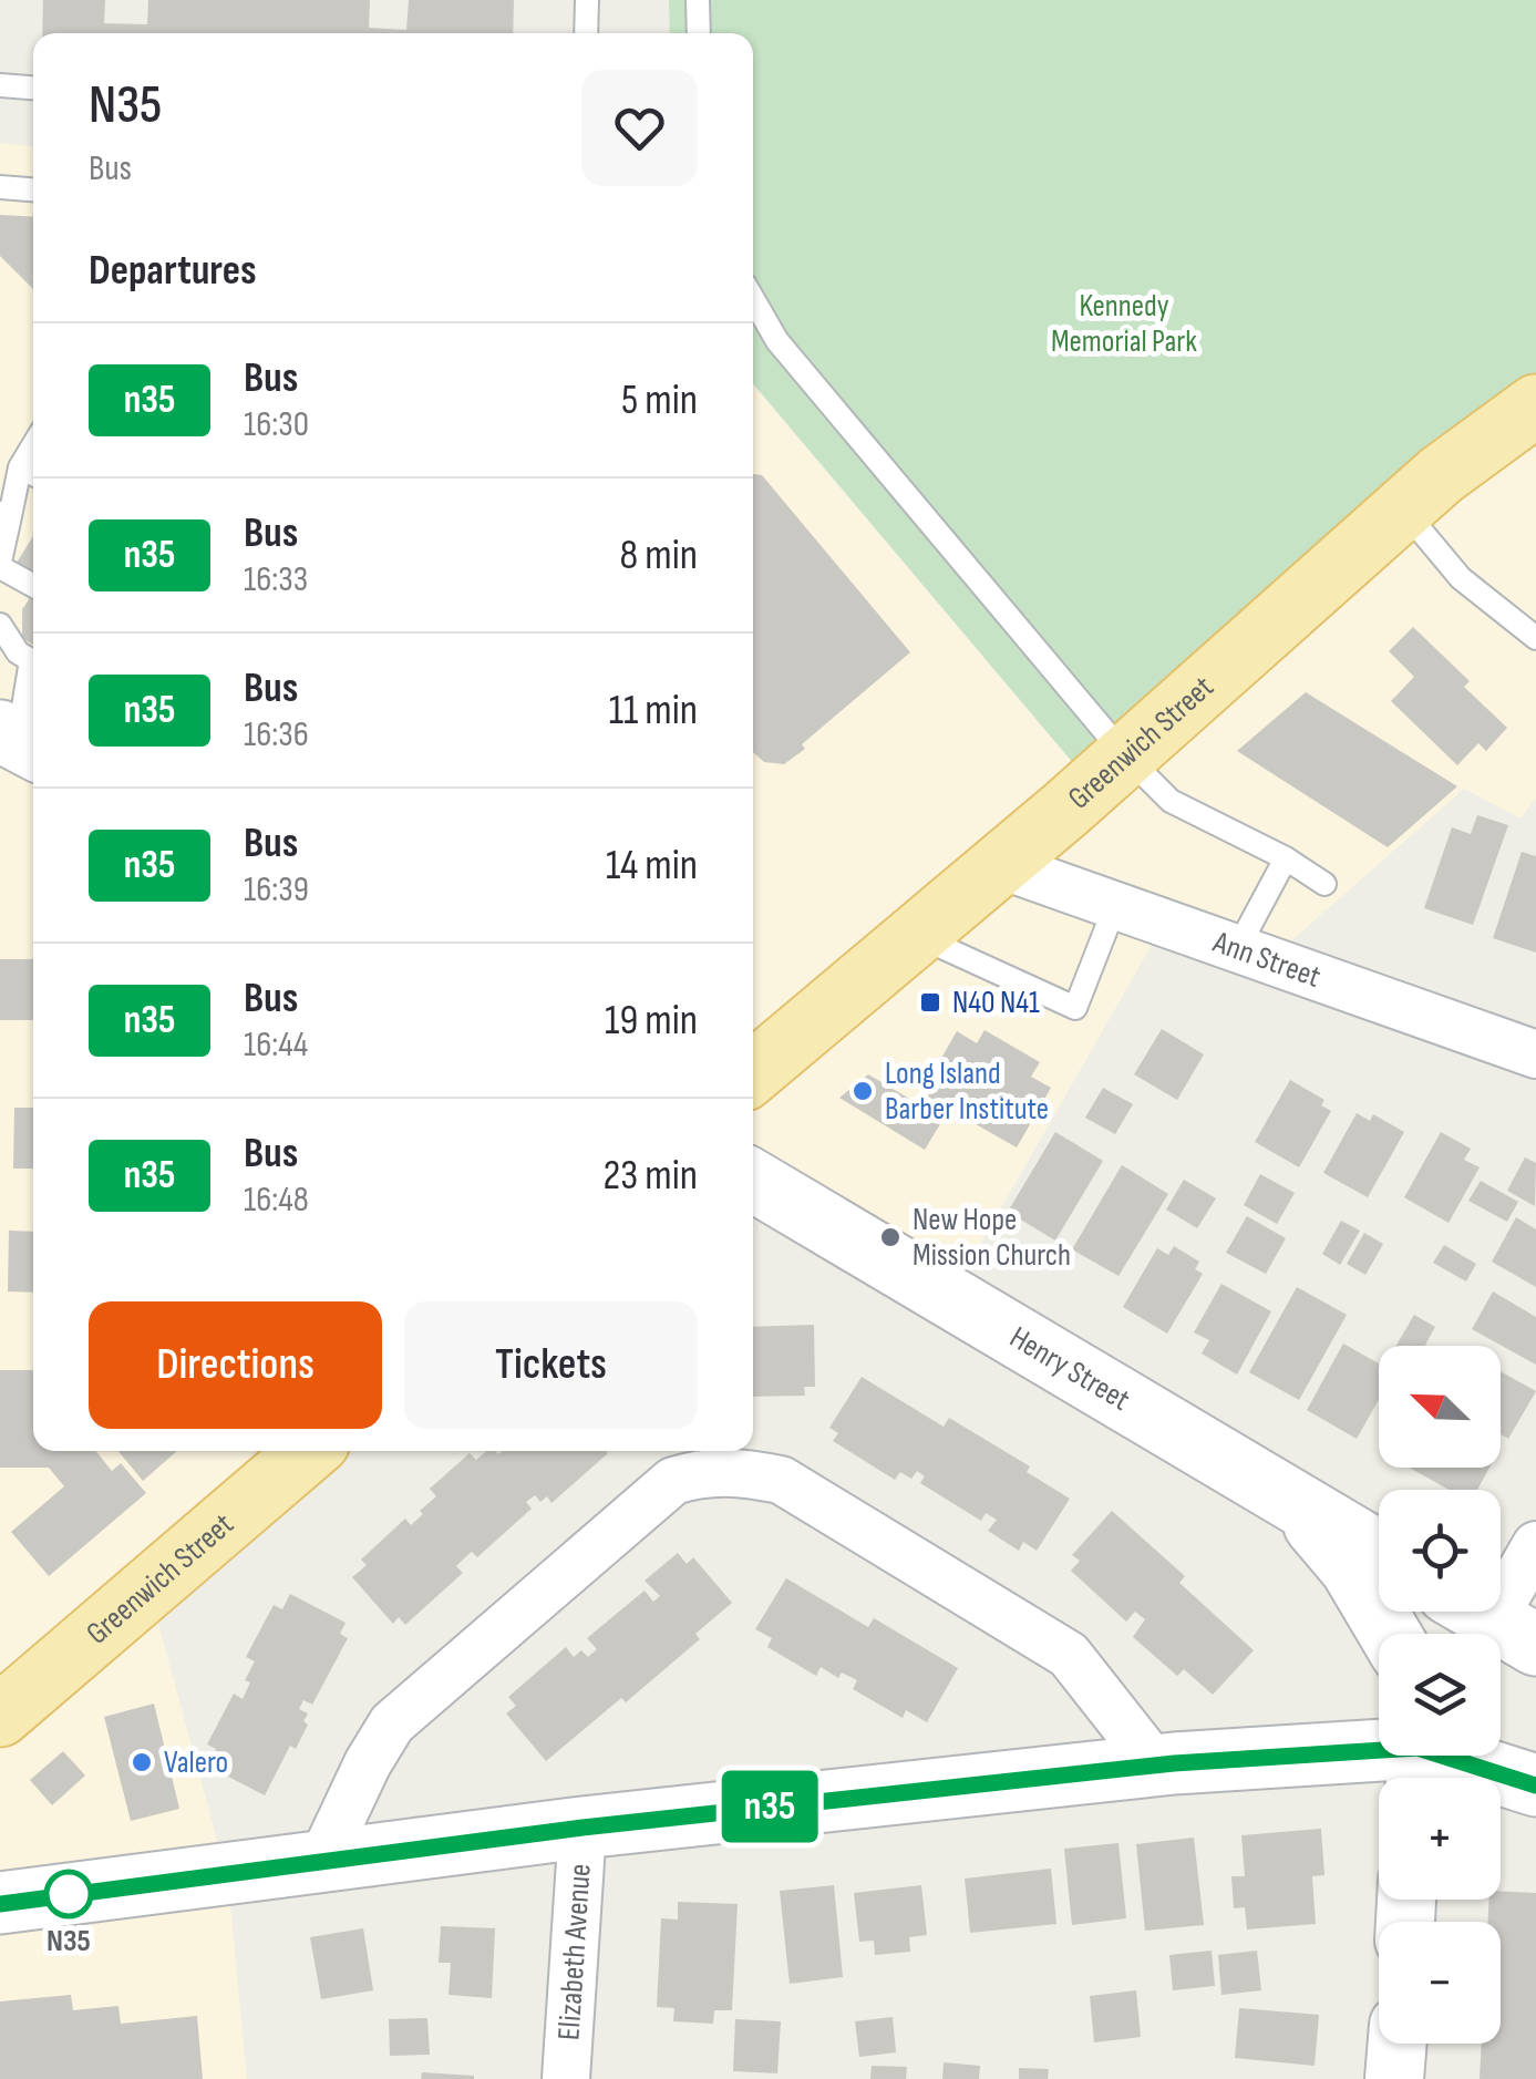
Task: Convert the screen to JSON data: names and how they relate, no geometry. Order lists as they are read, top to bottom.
{
  "streets": {
    "main road": ["Greenwich Street", "Henry Street"],
    "street": ["Ann Street", "Elizabeth Avenue"]
  },
  "crossings": [
    ["Greenwich Street", "Ann Street"]
  ],
  "parks": ["Kennedy Memorial Park"],
  "places": {
    "transit": ["N40 N41"],
    "other": [
      "Long Island Barber Institute",
      "New Hope Mission Church",
      "Valero",
      "N35"
    ]
  },
  "lines": ["bus line n35"],
  "north": "top left",
  "page": {
    "on_map": "n35",
    "heading": [
      ["N35", "Bus"],
      "Departures"
    ],
    "list": [
      {
        "mark": "n35",
        "name": "Bus",
        "note": "16:30",
        "value": "5 min"
      },
      {
        "mark": "n35",
        "name": "Bus",
        "note": "16:33",
        "value": "8 min"
      },
      {
        "mark": "n35",
        "name": "Bus",
        "note": "16:36",
        "value": "11 min"
      },
      {
        "mark": "n35",
        "name": "Bus",
        "note": "16:39",
        "value": "14 min"
      },
      {
        "mark": "n35",
        "name": "Bus",
        "note": "16:44",
        "value": "19 min"
      },
      {
        "mark": "n35",
        "name": "Bus",
        "note": "16:48",
        "value": "23 min"
      }
    ],
    "buttons": ["Directions", "Tickets"],
    "map_buttons": ["+", "−"]
  }
}
